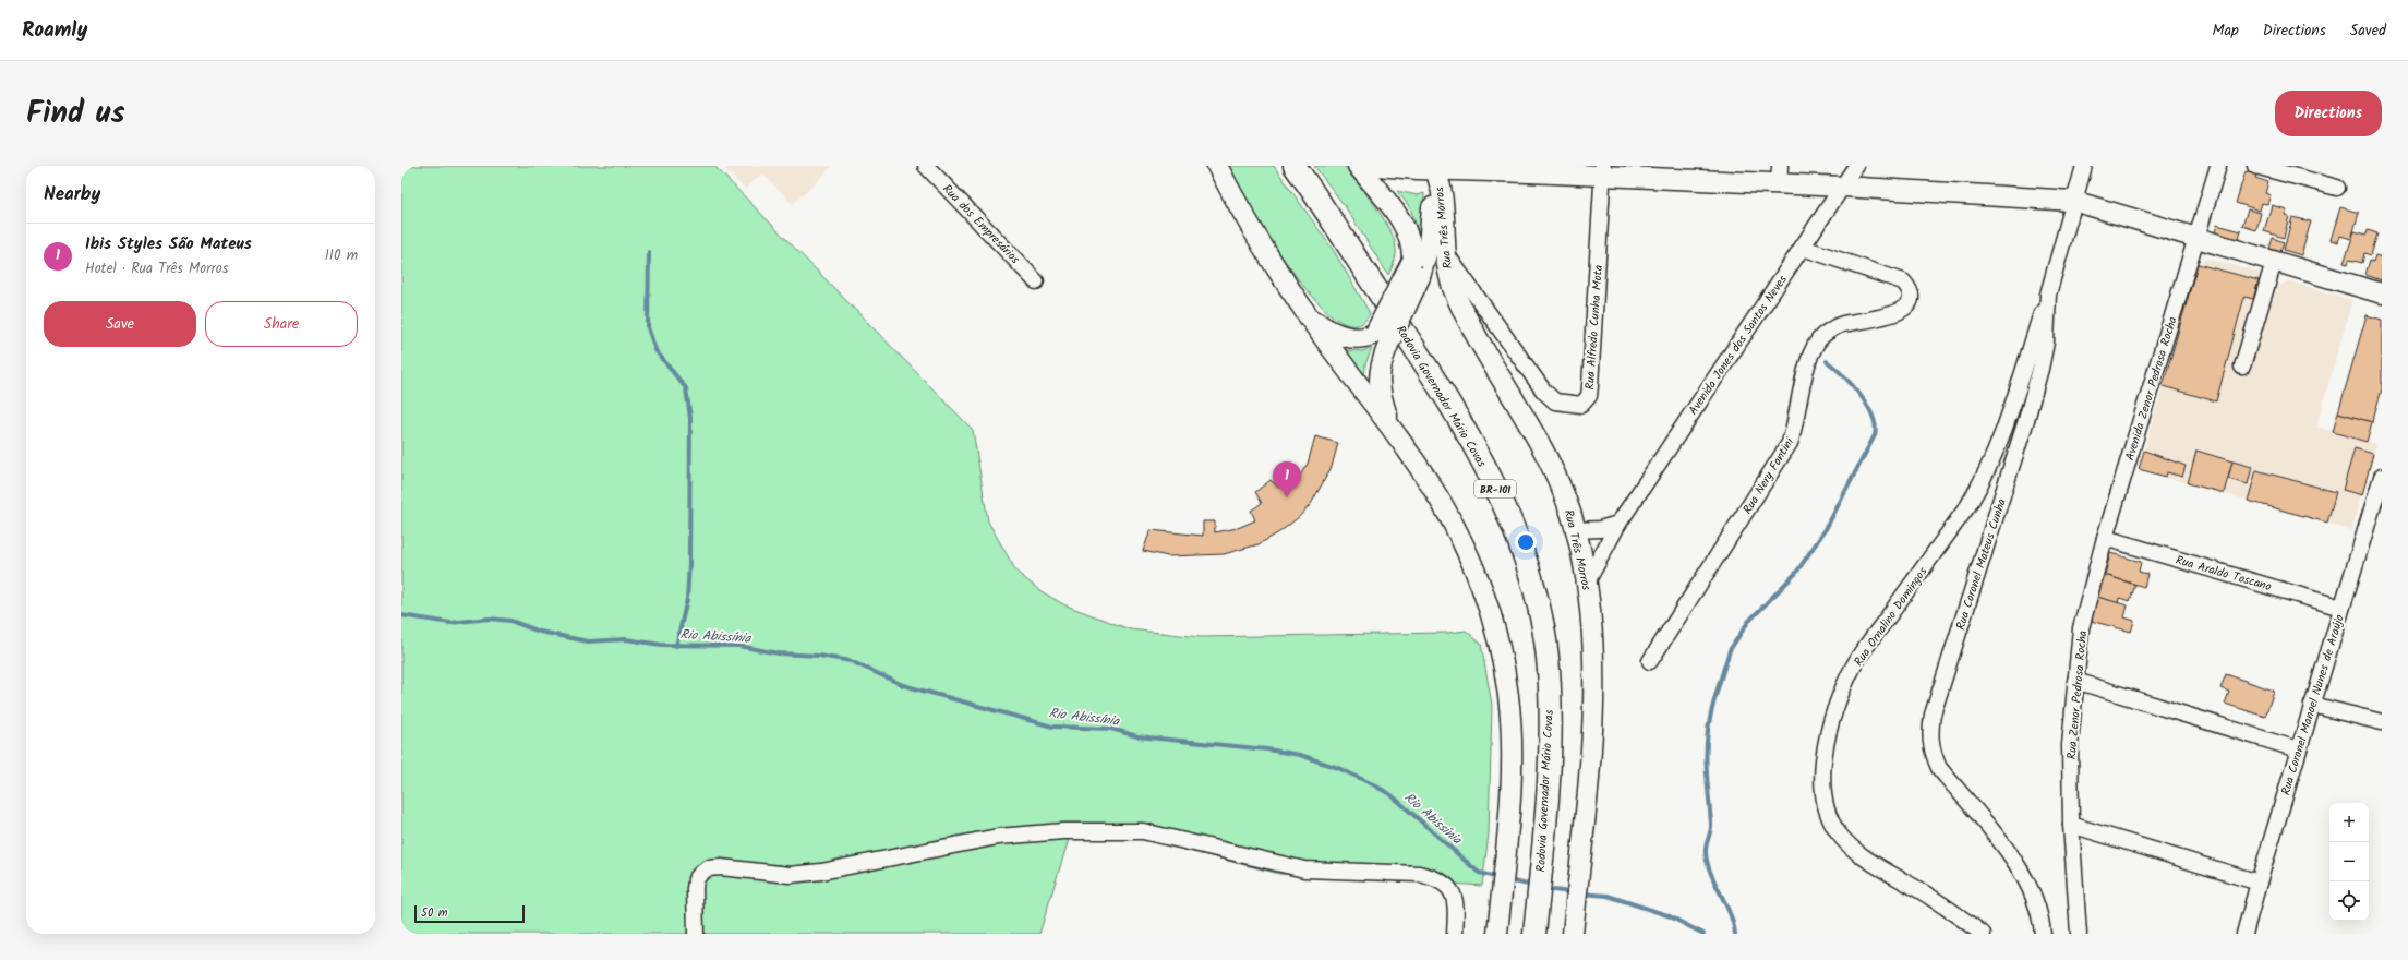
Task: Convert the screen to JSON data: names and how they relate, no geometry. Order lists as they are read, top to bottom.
{
  "streets": {
    "highway": ["Rodovia Governador Mário Covas", "BR-101"],
    "main road": ["Rua Três Morros"],
    "street": [
      "Rua dos Empresários",
      "Rua Alfredo Cunha Mota",
      "Avenida Jones dos Santos Neves",
      "Avenida Zenor Pedrosa Rocha",
      "Rua Nery Fontini",
      "Rua Coronel Mateus Cunha",
      "Rua Araldo Toscano",
      "Rua Ornalino Domingos",
      "Rua Zenor Pedrosa Rocha",
      "Rua Coronel Manoel Nunes de Araújo"
    ]
  },
  "crossings": [
    ["Rua Três Morros", "Rua Alfredo Cunha Mota"],
    ["Rua Três Morros", "Avenida Jones dos Santos Neves"],
    ["Avenida Jones dos Santos Neves", "Rua Nery Fontini"],
    ["Avenida Zenor Pedrosa Rocha", "Rua Araldo Toscano"],
    ["Avenida Zenor Pedrosa Rocha", "Rua Zenor Pedrosa Rocha"],
    ["Rua Coronel Mateus Cunha", "Rua Ornalino Domingos"],
    ["Rua Araldo Toscano", "Rua Zenor Pedrosa Rocha"],
    ["Rua Araldo Toscano", "Rua Coronel Manoel Nunes de Araújo"]
  ],
  "water": ["Rio Abissínia"],
  "scale_bar": "50 m",
  "page": {
    "header": "Roamly",
    "nav": ["Map", "Directions", "Saved"],
    "title": "Find us",
    "buttons": [
      "Directions",
      ["Save", "Share"]
    ],
    "heading": "Nearby",
    "list": [
      {
        "mark": "1",
        "name": "Ibis Styles São Mateus",
        "note": "Hotel · Rua Três Morros",
        "value": "110 m"
      }
    ],
    "pins": "1",
    "map_buttons": ["+", "−"],
    "scale": "50 m"
  }
}
